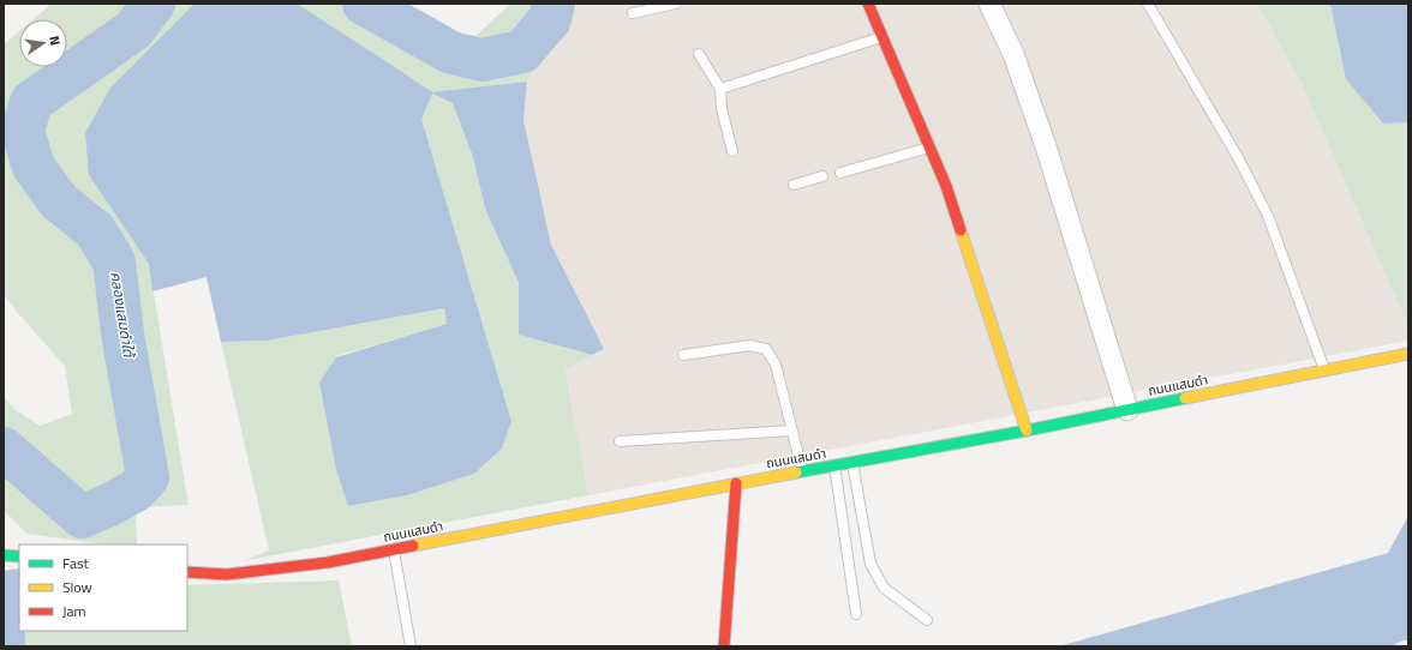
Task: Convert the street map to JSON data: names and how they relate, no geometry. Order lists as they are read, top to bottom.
{
  "streets": {
    "street": ["ถนนแสมดำ"]
  },
  "water": ["คลองแสมดำใต้"],
  "legend": ["Fast", "Slow", "Jam"],
  "north": "right"
}
